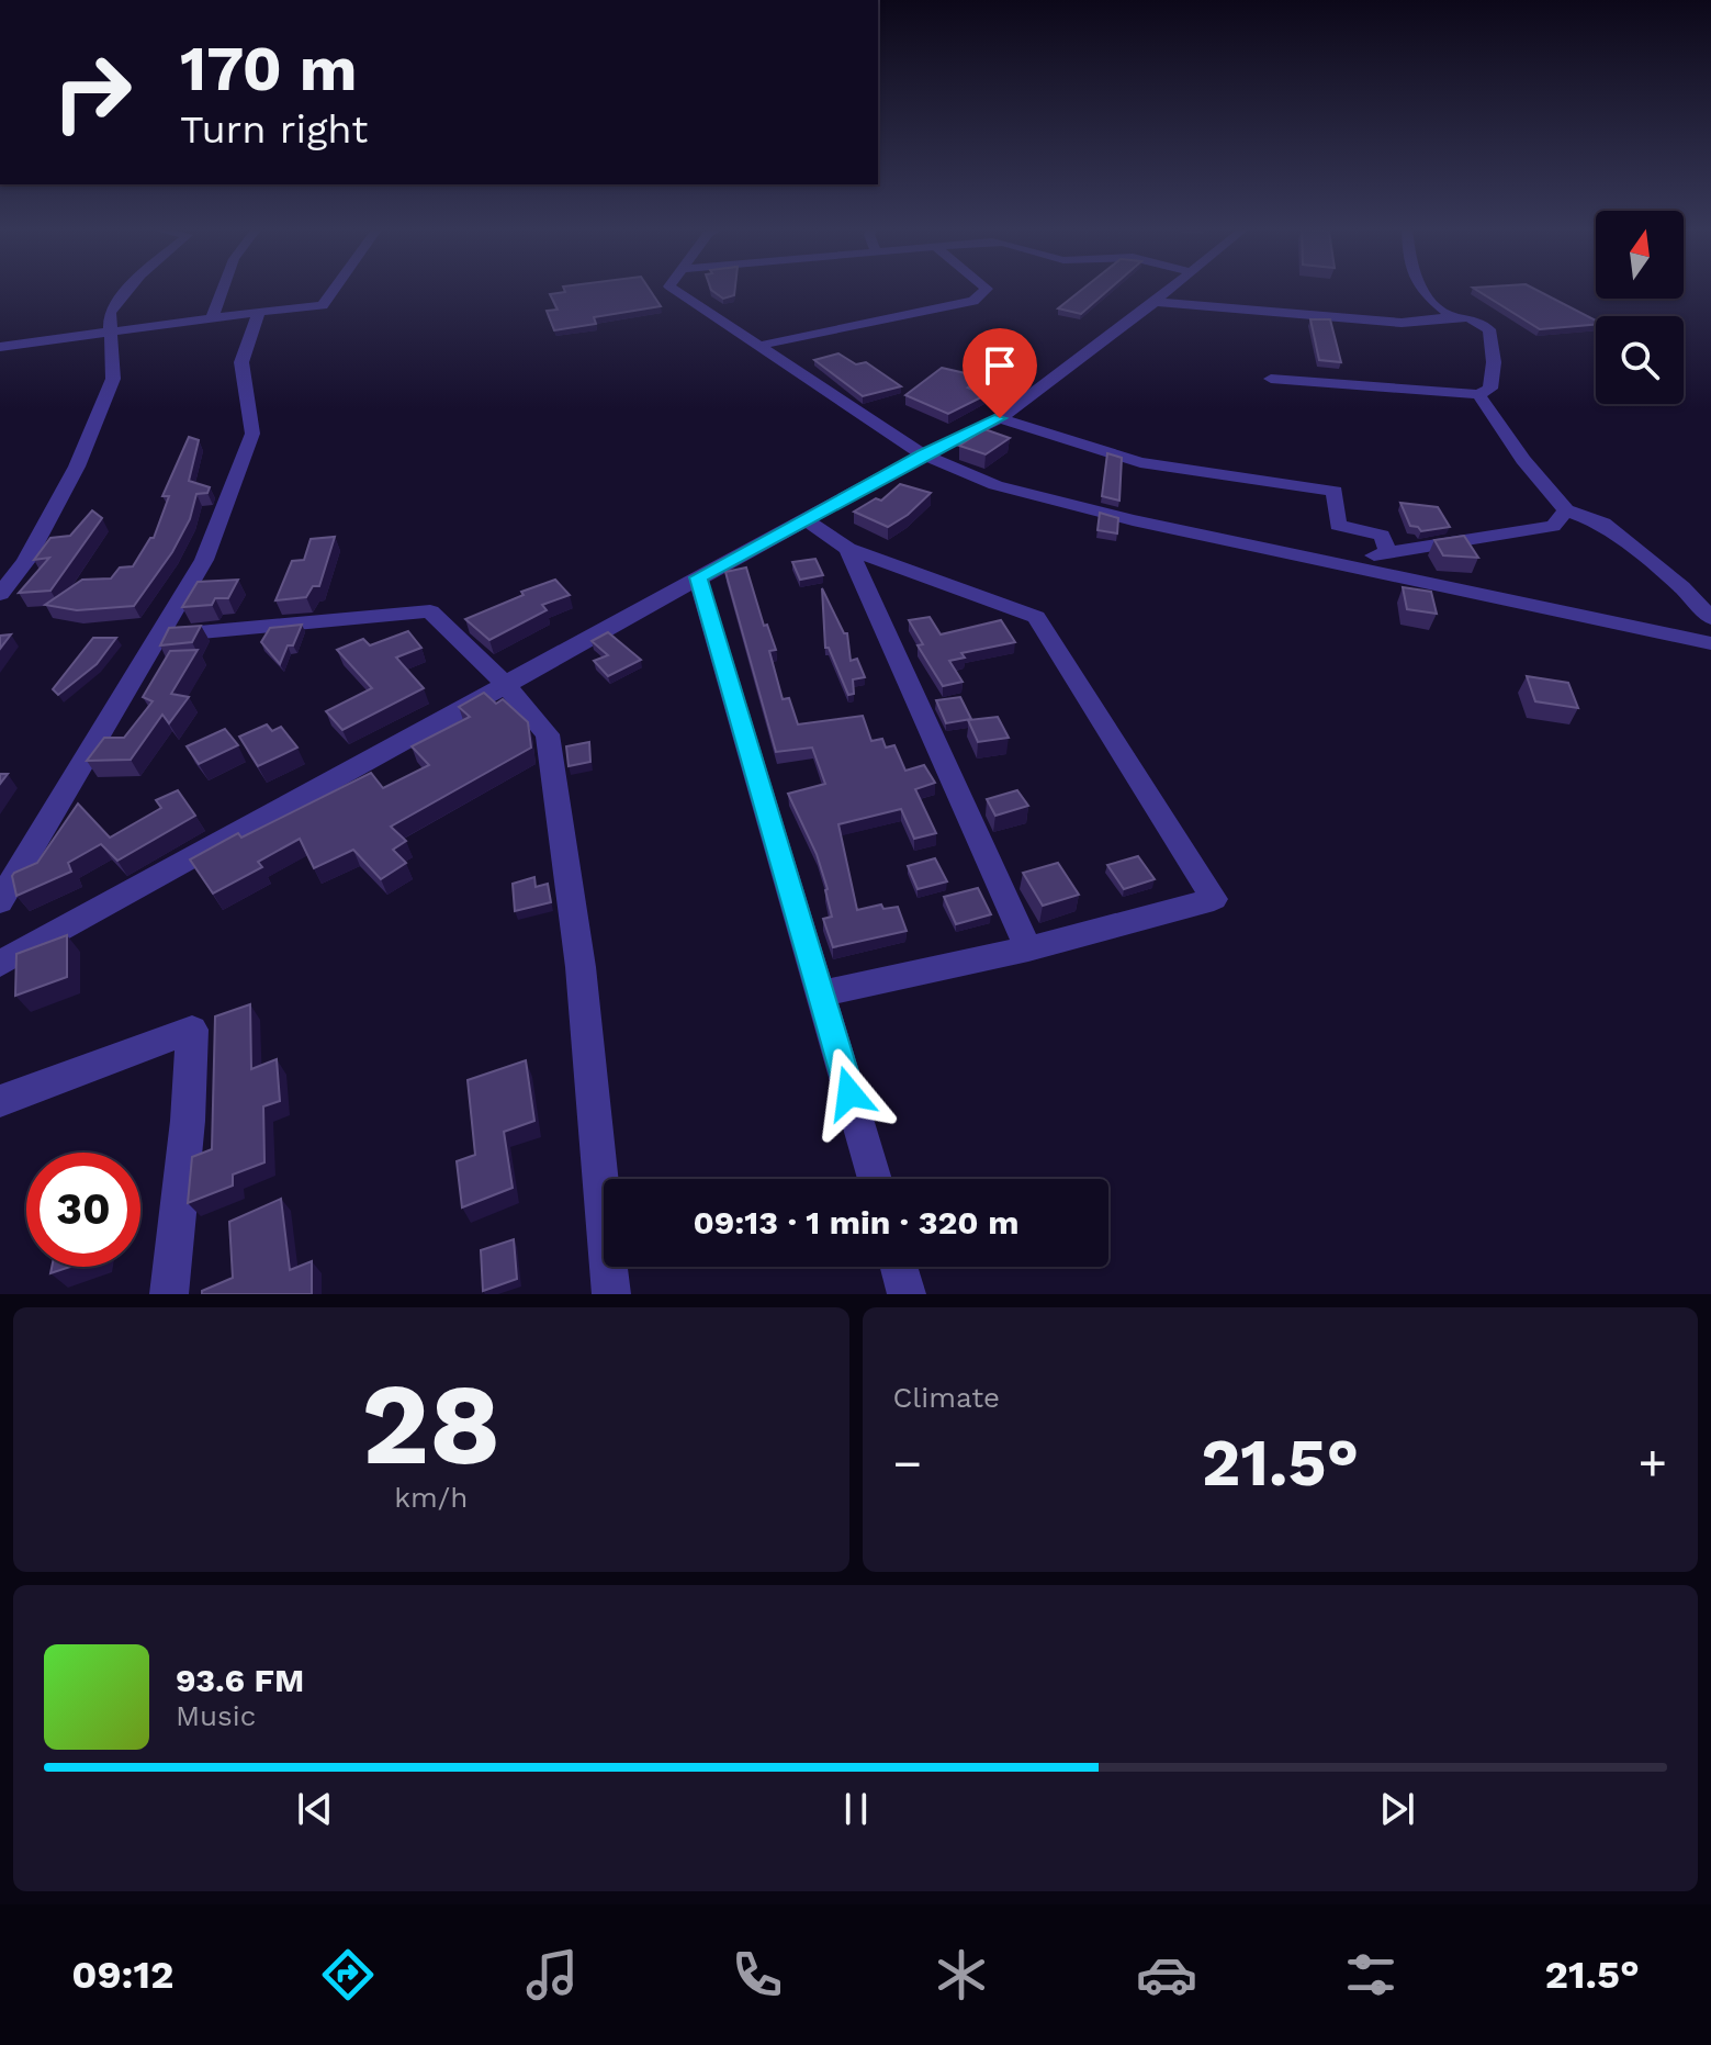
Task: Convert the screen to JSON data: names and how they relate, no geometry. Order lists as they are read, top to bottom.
{
  "north": "top",
  "page": {
    "turn": ["170 m", "Turn right"],
    "limit": "30",
    "trip": "09:13 · 1 min · 320 m",
    "tile": [
      ["28", "km/h"],
      "Climate"
    ],
    "heat": ["−", "21.5°", "+"],
    "song": ["93.6 FM", "Music"],
    "tabs": ["09:12", "21.5°"]
  }
}
